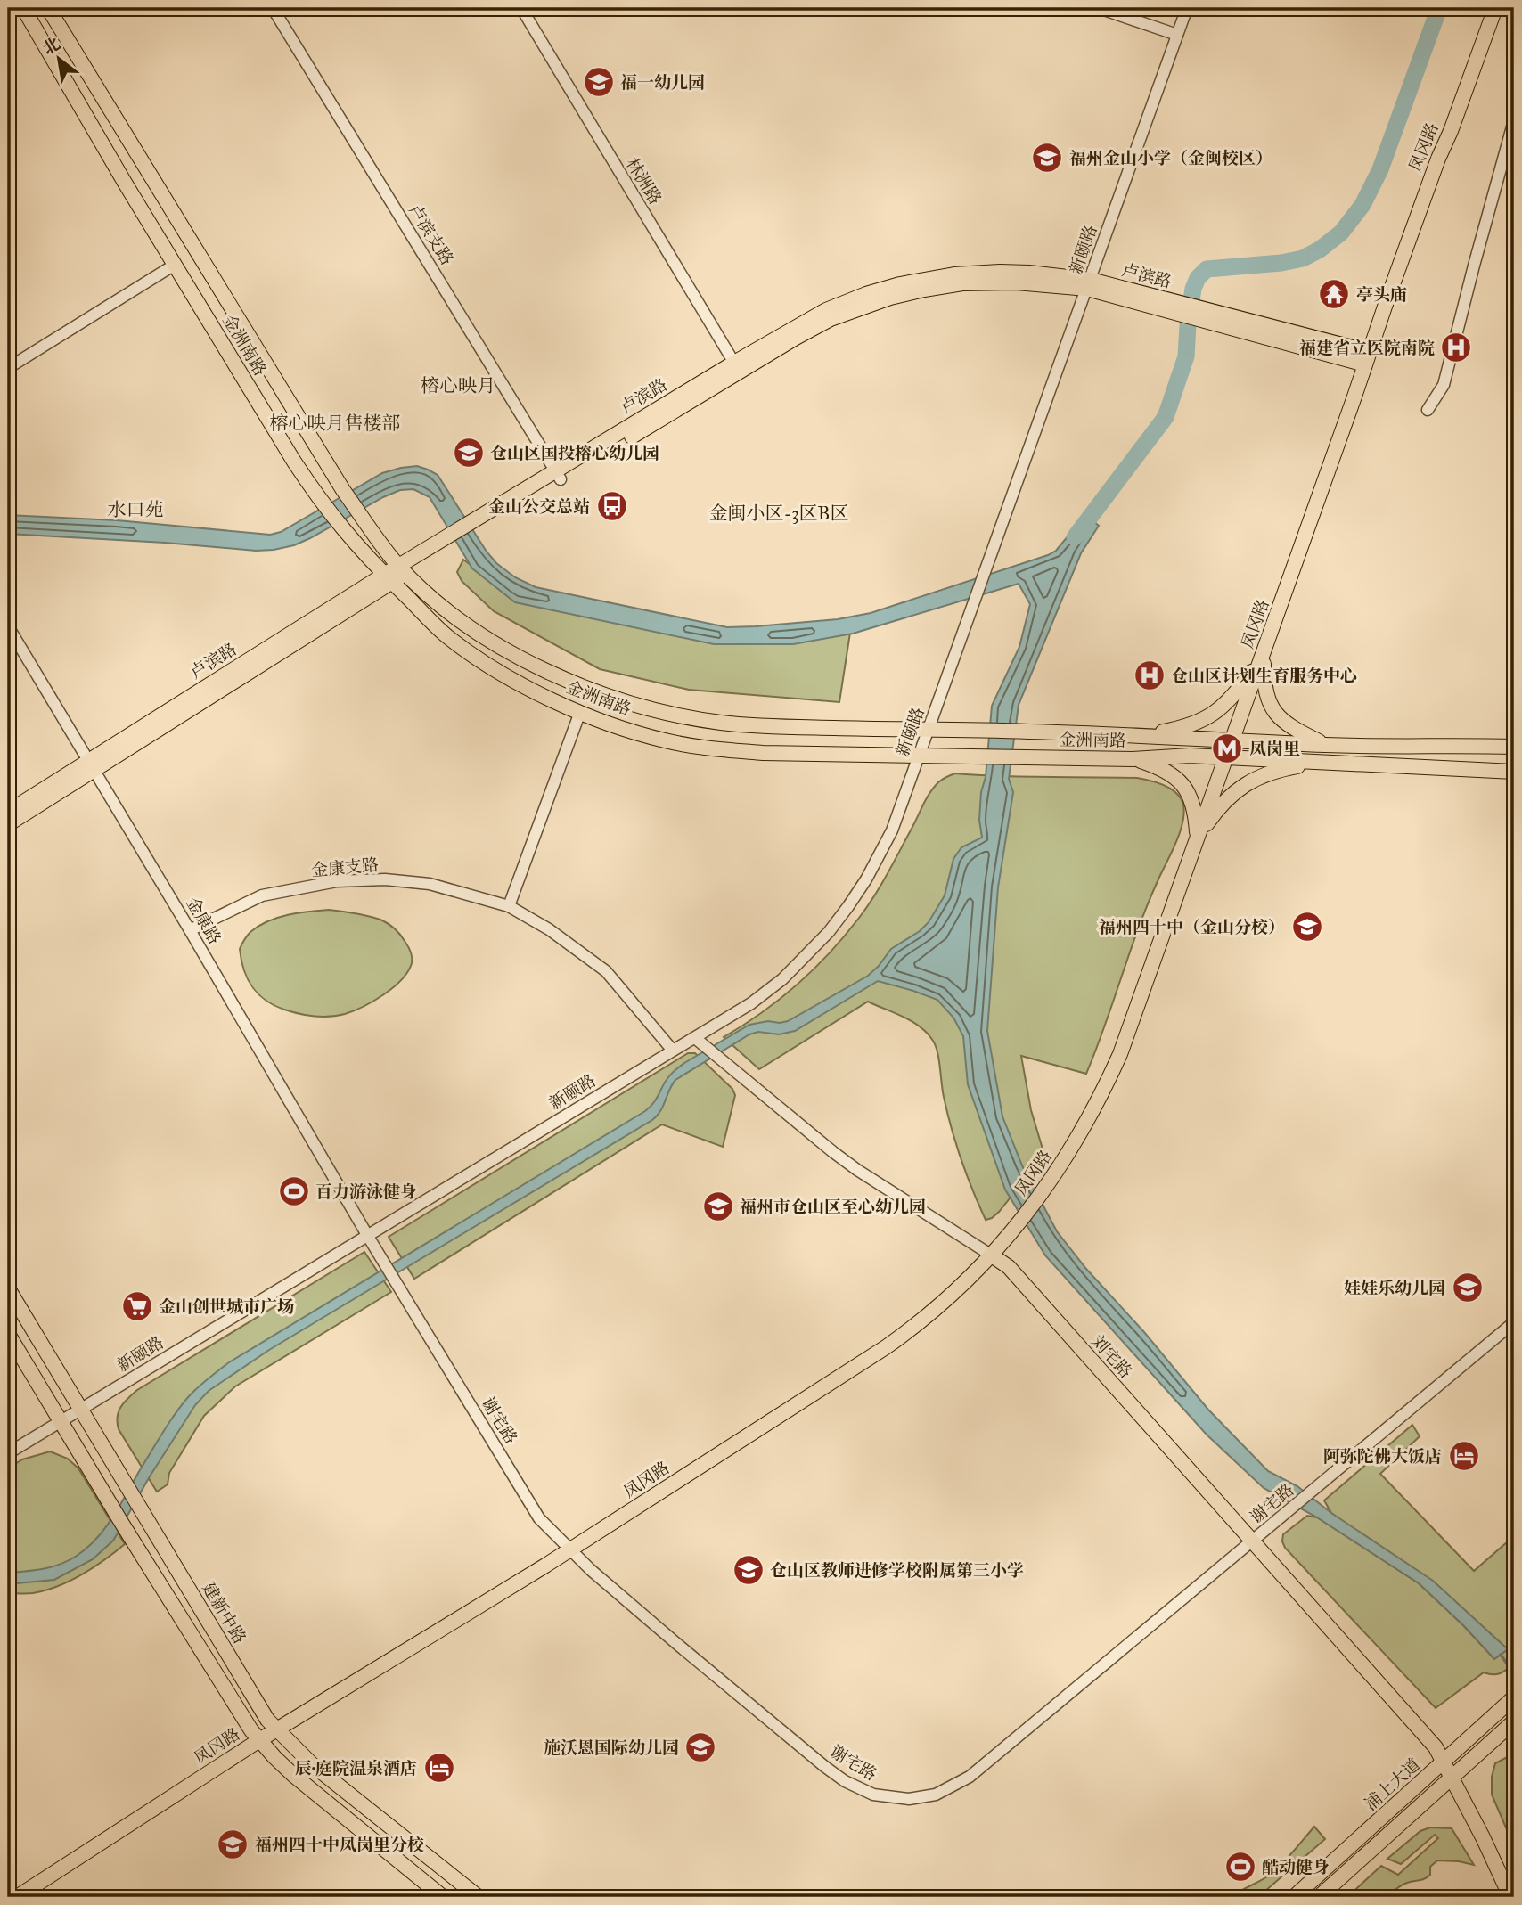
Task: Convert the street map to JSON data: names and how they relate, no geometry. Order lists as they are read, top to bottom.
{
  "streets": {
    "main road": [
      "凤冈路",
      "卢滨路",
      "金洲南路",
      "刘宅路",
      "建新中路",
      "浦上大道"
    ],
    "street": [
      "林洲路",
      "卢滨支路",
      "新颐路",
      "金康支路",
      "金康路",
      "谢宅路"
    ]
  },
  "crossings": [
    ["凤冈路", "卢滨路"],
    ["凤冈路", "金洲南路"],
    ["凤冈路", "刘宅路"],
    ["凤冈路", "谢宅路"],
    ["凤冈路", "建新中路"],
    ["林洲路", "卢滨路"],
    ["卢滨支路", "卢滨路"],
    ["新颐路", "卢滨路"],
    ["新颐路", "金洲南路"],
    ["新颐路", "金康支路"],
    ["新颐路", "金康路"],
    ["新颐路", "刘宅路"],
    ["新颐路", "谢宅路"],
    ["新颐路", "建新中路"],
    ["卢滨路", "金洲南路"],
    ["卢滨路", "金康路"],
    ["金康支路", "金康路"],
    ["金康路", "谢宅路"],
    ["刘宅路", "谢宅路"],
    ["刘宅路", "浦上大道"]
  ],
  "districts": [
    "榕心映月",
    "榕心映月售楼部",
    "水口苑",
    "金闽小区-3区B区"
  ],
  "places": {
    "school or university": [
      "福一幼儿园",
      "福州金山小学（金闽校区）",
      "仓山区国投榕心幼儿园",
      "福州四十中（金山分校）",
      "福州市仓山区至心幼儿园",
      "娃娃乐幼儿园",
      "仓山区教师进修学校附属第三小学",
      "施沃恩国际幼儿园",
      "福州四十中凤岗里分校"
    ],
    "temple": ["亭头庙"],
    "hospital": ["福建省立医院南院", "仓山区计划生育服务中心"],
    "bus stop": ["金山公交总站"],
    "metro station": ["凤岗里"],
    "sports": ["百力游泳健身", "酷动健身"],
    "supermarket": ["金山创世城市广场"],
    "hotel": ["阿弥陀佛大饭店", "辰·庭院温泉酒店"]
  },
  "north": "top left"
}
